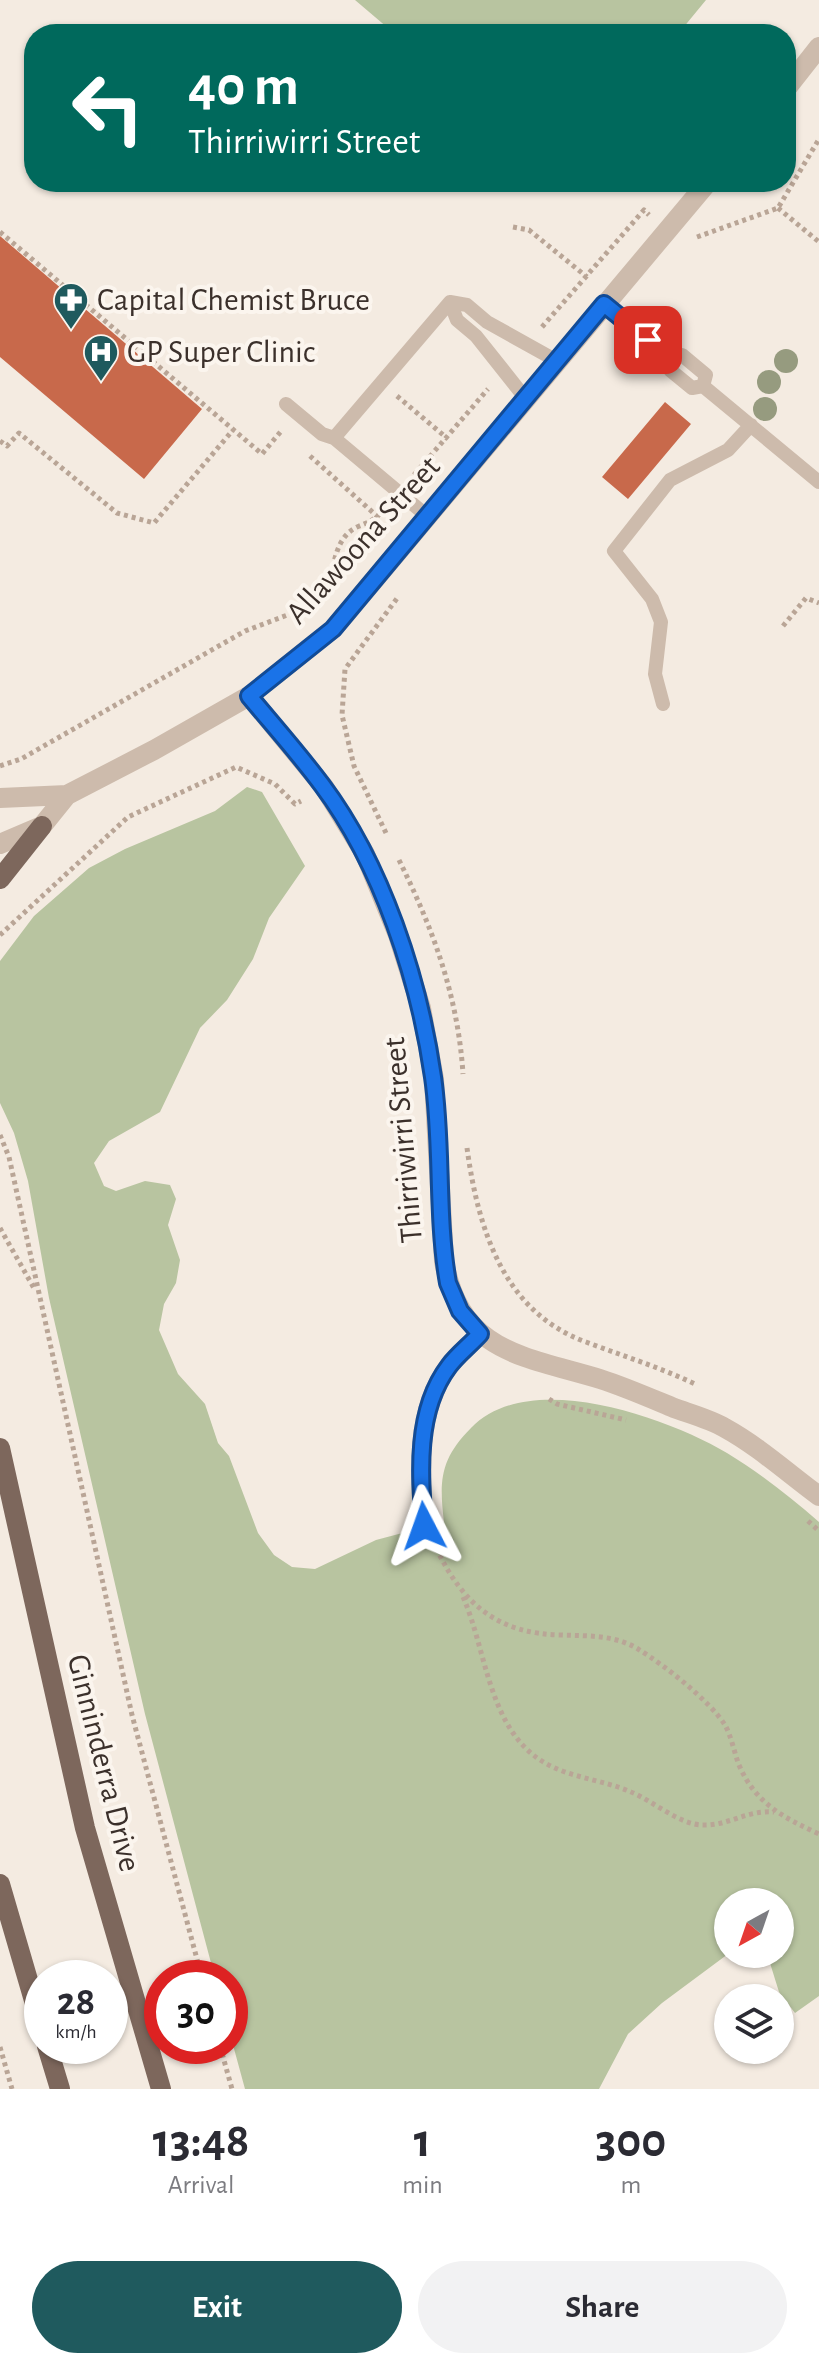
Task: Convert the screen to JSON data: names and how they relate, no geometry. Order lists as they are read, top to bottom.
{
  "streets": {
    "main road": ["Ginninderra Drive"],
    "street": ["Allawoona Street", "Thirriwirri Street"]
  },
  "crossings": [
    ["Allawoona Street", "Thirriwirri Street"]
  ],
  "places": {
    "pharmacy": ["Capital Chemist Bruce"],
    "hospital": ["GP Super Clinic"]
  },
  "north": "bottom left",
  "page": {
    "turn": ["40 m", "Thirriwirri Street"],
    "speed": "28 km/h",
    "limit": "30",
    "eta": [
      "13:48",
      "Arrival",
      "1",
      "min",
      "300",
      "m"
    ],
    "buttons": ["Exit", "Share"]
  }
}
